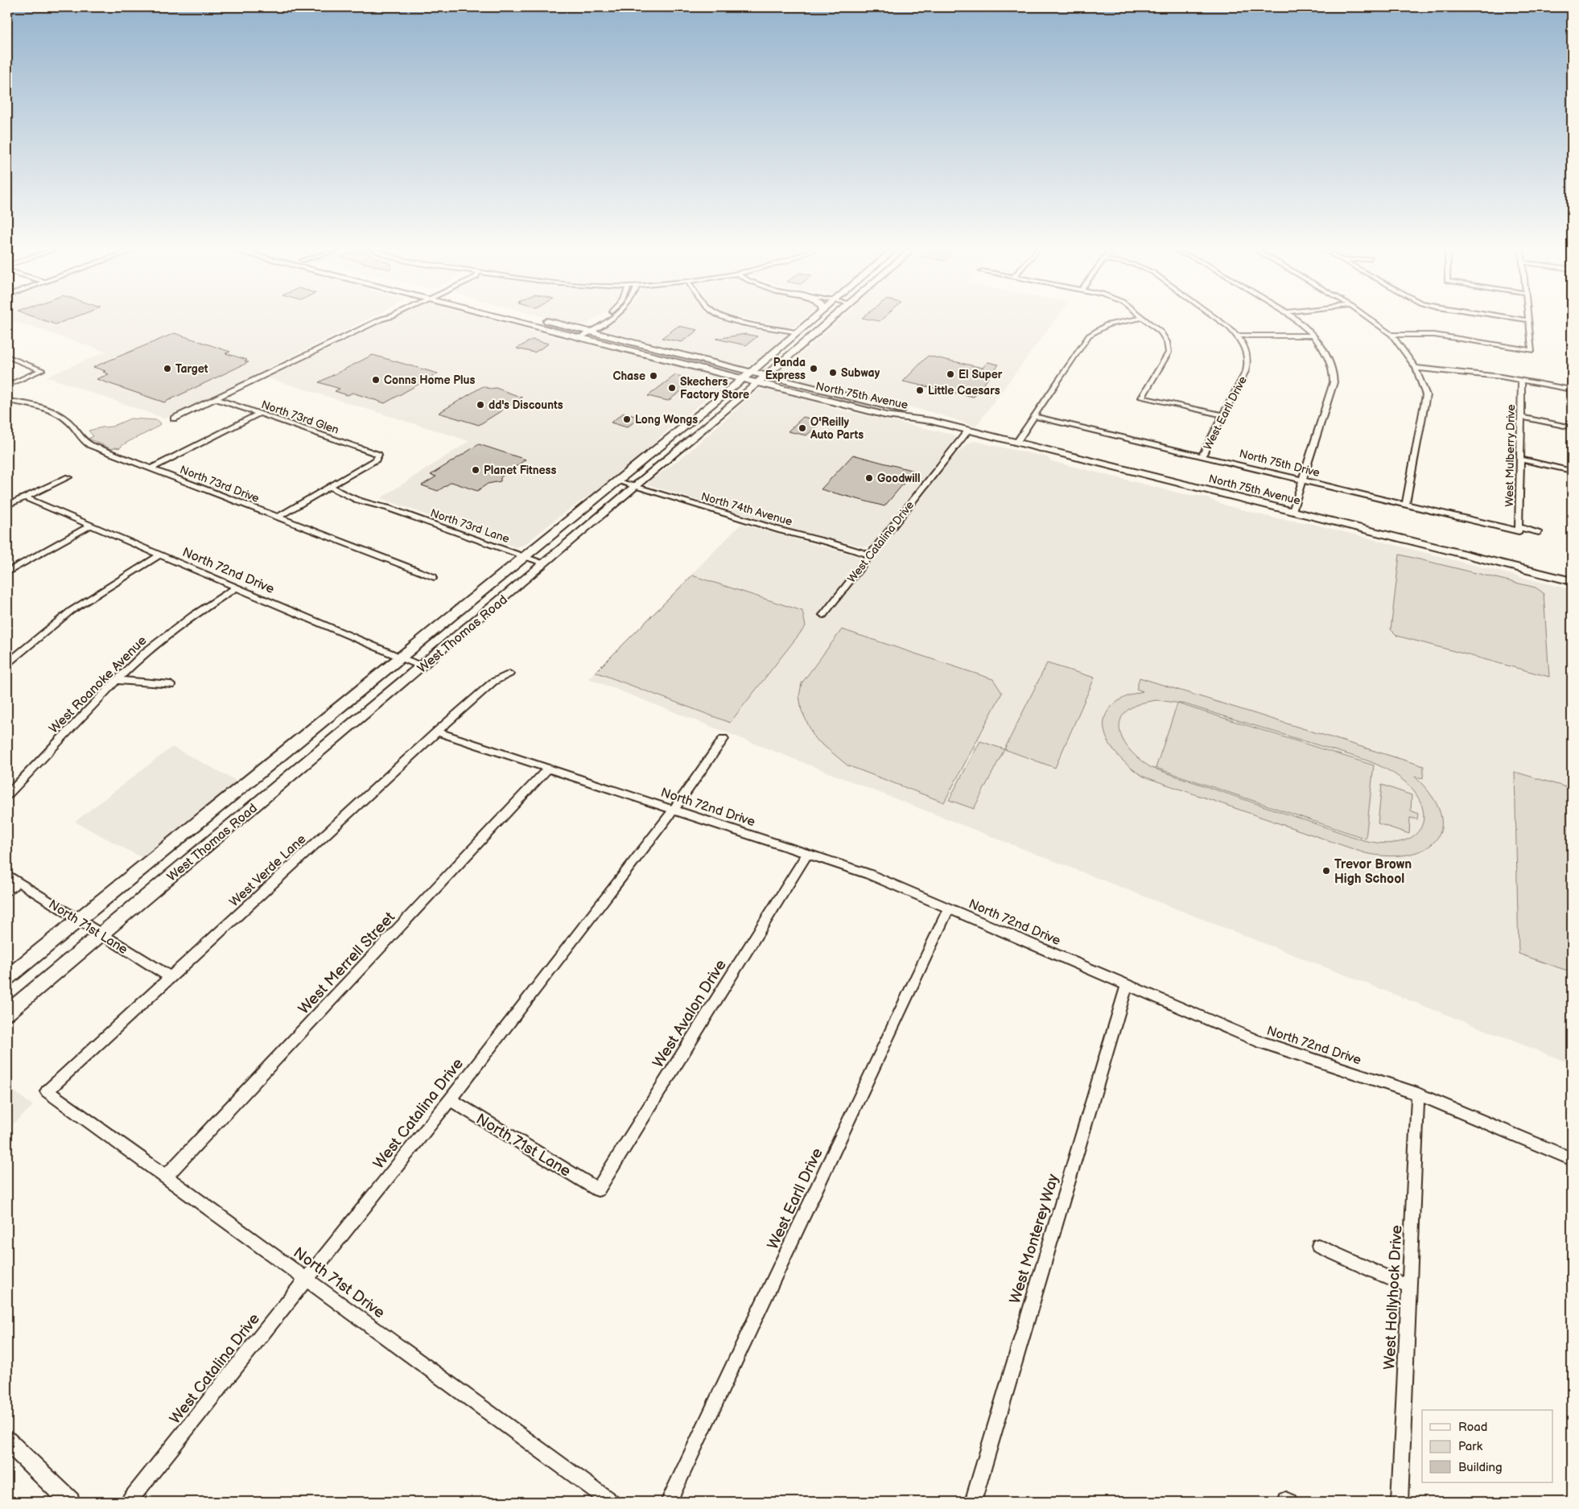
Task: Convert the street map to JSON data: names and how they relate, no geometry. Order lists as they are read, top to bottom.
{
  "streets": {
    "main road": ["North 75th Avenue", "West Thomas Road"],
    "street": [
      "West Earll Drive",
      "North 73rd Glen",
      "West Mulberry Drive",
      "North 75th Drive",
      "North 73rd Drive",
      "North 74th Avenue",
      "North 73rd Lane",
      "West Catalina Drive",
      "North 72nd Drive",
      "West Roanoke Avenue",
      "West Verde Lane",
      "North 71st Lane",
      "West Merrell Street",
      "West Avalon Drive",
      "West Monterey Way",
      "North 71st Drive",
      "West Hollyhock Drive"
    ]
  },
  "crossings": [
    ["North 75th Avenue", "West Catalina Drive"],
    ["North 75th Avenue", "West Thomas Road"],
    ["West Earll Drive", "North 75th Drive"],
    ["West Earll Drive", "North 72nd Drive"],
    ["North 73rd Glen", "North 73rd Lane"],
    ["West Mulberry Drive", "North 75th Drive"],
    ["North 74th Avenue", "West Catalina Drive"],
    ["North 74th Avenue", "West Thomas Road"],
    ["North 73rd Lane", "West Thomas Road"],
    ["West Catalina Drive", "North 72nd Drive"],
    ["West Catalina Drive", "North 71st Lane"],
    ["West Catalina Drive", "North 71st Drive"],
    ["North 72nd Drive", "West Thomas Road"],
    ["North 72nd Drive", "West Roanoke Avenue"],
    ["North 72nd Drive", "West Verde Lane"],
    ["North 72nd Drive", "West Merrell Street"],
    ["North 72nd Drive", "West Avalon Drive"],
    ["North 72nd Drive", "West Monterey Way"],
    ["North 72nd Drive", "West Hollyhock Drive"],
    ["West Thomas Road", "North 71st Lane"],
    ["West Verde Lane", "North 71st Lane"],
    ["West Verde Lane", "North 71st Drive"],
    ["North 71st Lane", "West Avalon Drive"],
    ["West Merrell Street", "North 71st Drive"]
  ],
  "places": [
    "Target",
    "Panda Express",
    "Subway",
    "El Super",
    "Chase",
    "Conns Home Plus",
    "Skechers Factory Store",
    "Little Caesars",
    "dd's Discounts",
    "Long Wongs",
    "O'Reilly Auto Parts",
    "Planet Fitness",
    "Goodwill",
    "Trevor Brown High School"
  ],
  "legend": ["Road", "Park", "Building"]
}
